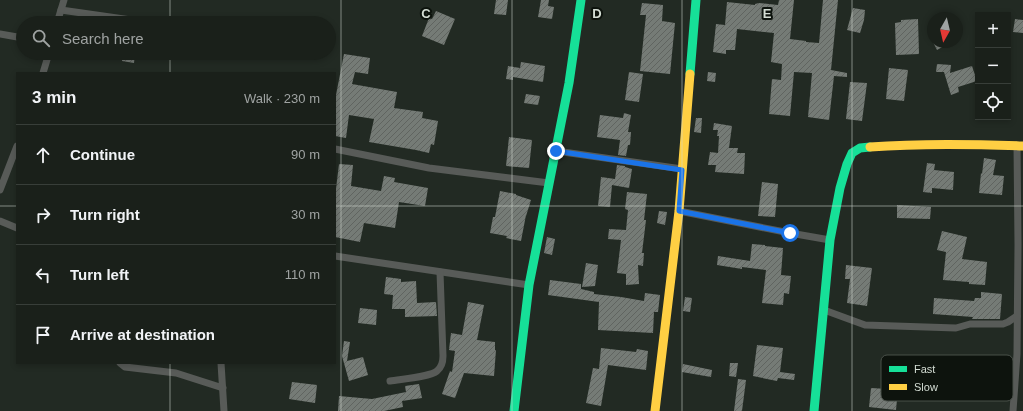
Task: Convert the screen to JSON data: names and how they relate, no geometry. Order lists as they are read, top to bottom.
{
  "legend": ["Fast", "Slow"],
  "north": "bottom",
  "page": {
    "map_buttons": ["+", "−"],
    "search": "Search here",
    "heading": ["3 min", "Walk · 230 m"],
    "list": [
      ["Continue", "90 m"],
      ["Turn right", "30 m"],
      ["Turn left", "110 m"],
      "Arrive at destination"
    ]
  },
  "grid": {
    "columns": ["C", "D", "E"]
  }
}
